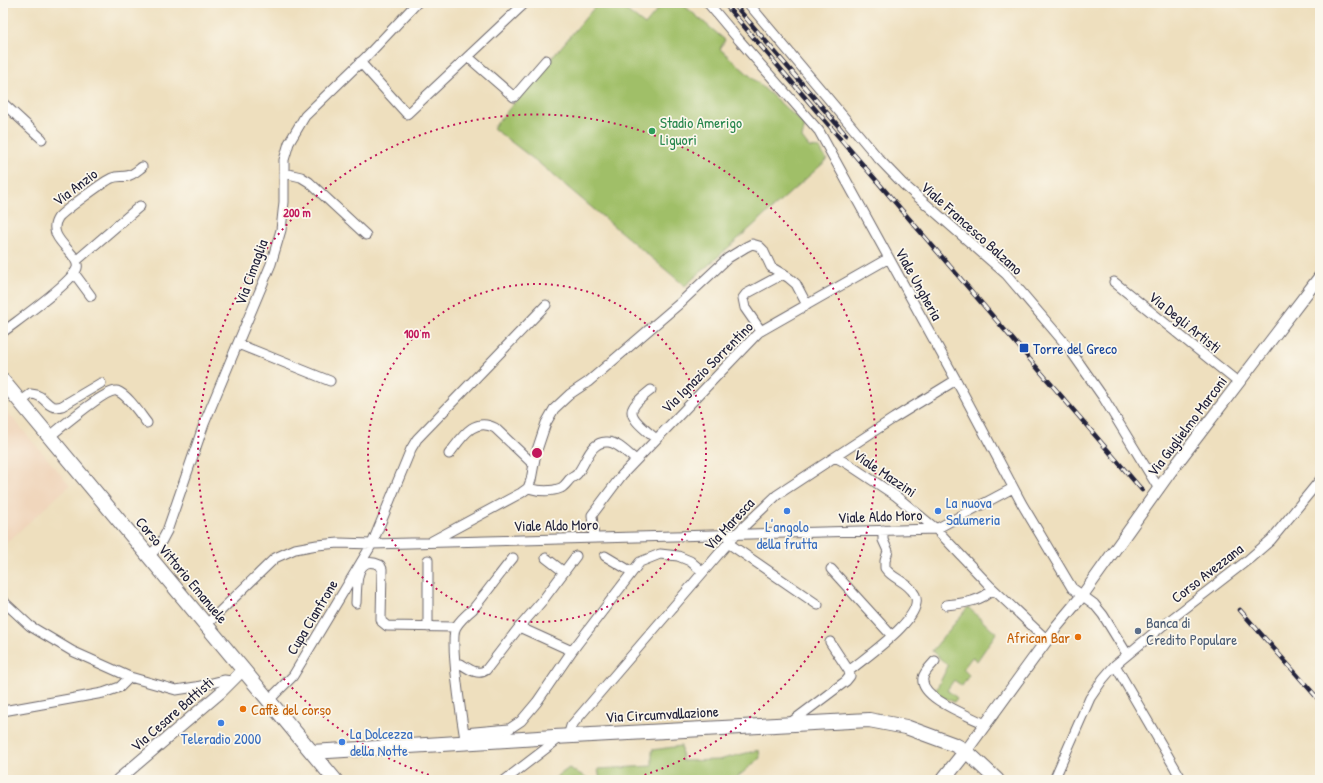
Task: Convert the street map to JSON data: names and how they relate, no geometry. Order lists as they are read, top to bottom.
{
  "streets": {
    "main road": ["Corso Vittorio Emanuele", "Via Circumvallazione"],
    "street": [
      "Via Anzio",
      "Viale Francesco Balzano",
      "Via Cimaglia",
      "Viale Ungheria",
      "Via Degli Artisti",
      "Via Ignazio Sorrentino",
      "Via Guglielmo Marconi",
      "Viale Mazzini",
      "Viale Aldo Moro",
      "Via Maresca",
      "Corso Avezzana",
      "Cupa Cianfrone",
      "Via Cesare Battisti"
    ]
  },
  "crossings": [
    ["Viale Francesco Balzano", "Via Guglielmo Marconi"],
    ["Via Cimaglia", "Corso Vittorio Emanuele"],
    ["Viale Ungheria", "Via Ignazio Sorrentino"],
    ["Viale Ungheria", "Via Guglielmo Marconi"],
    ["Viale Ungheria", "Via Maresca"],
    ["Viale Ungheria", "Corso Avezzana"],
    ["Via Degli Artisti", "Via Guglielmo Marconi"],
    ["Via Ignazio Sorrentino", "Viale Aldo Moro"],
    ["Via Guglielmo Marconi", "Viale Mazzini"],
    ["Via Guglielmo Marconi", "Via Circumvallazione"],
    ["Viale Mazzini", "Viale Aldo Moro"],
    ["Viale Mazzini", "Via Maresca"],
    ["Viale Aldo Moro", "Via Maresca"],
    ["Viale Aldo Moro", "Corso Vittorio Emanuele"],
    ["Viale Aldo Moro", "Cupa Cianfrone"],
    ["Via Maresca", "Via Circumvallazione"],
    ["Corso Vittorio Emanuele", "Cupa Cianfrone"],
    ["Corso Vittorio Emanuele", "Via Cesare Battisti"],
    ["Corso Vittorio Emanuele", "Via Circumvallazione"]
  ],
  "places": {
    "other": [
      "Stadio Amerigo Liguori",
      "L'angolo della frutta",
      "La nuova Salumeria",
      "Banca di Credito Populare",
      "African Bar",
      "Caffè del corso",
      "Teleradio 2000",
      "La Dolcezza della Notte"
    ],
    "transit": ["Torre del Greco"]
  },
  "rings": ["200 m", "100 m"]
}
